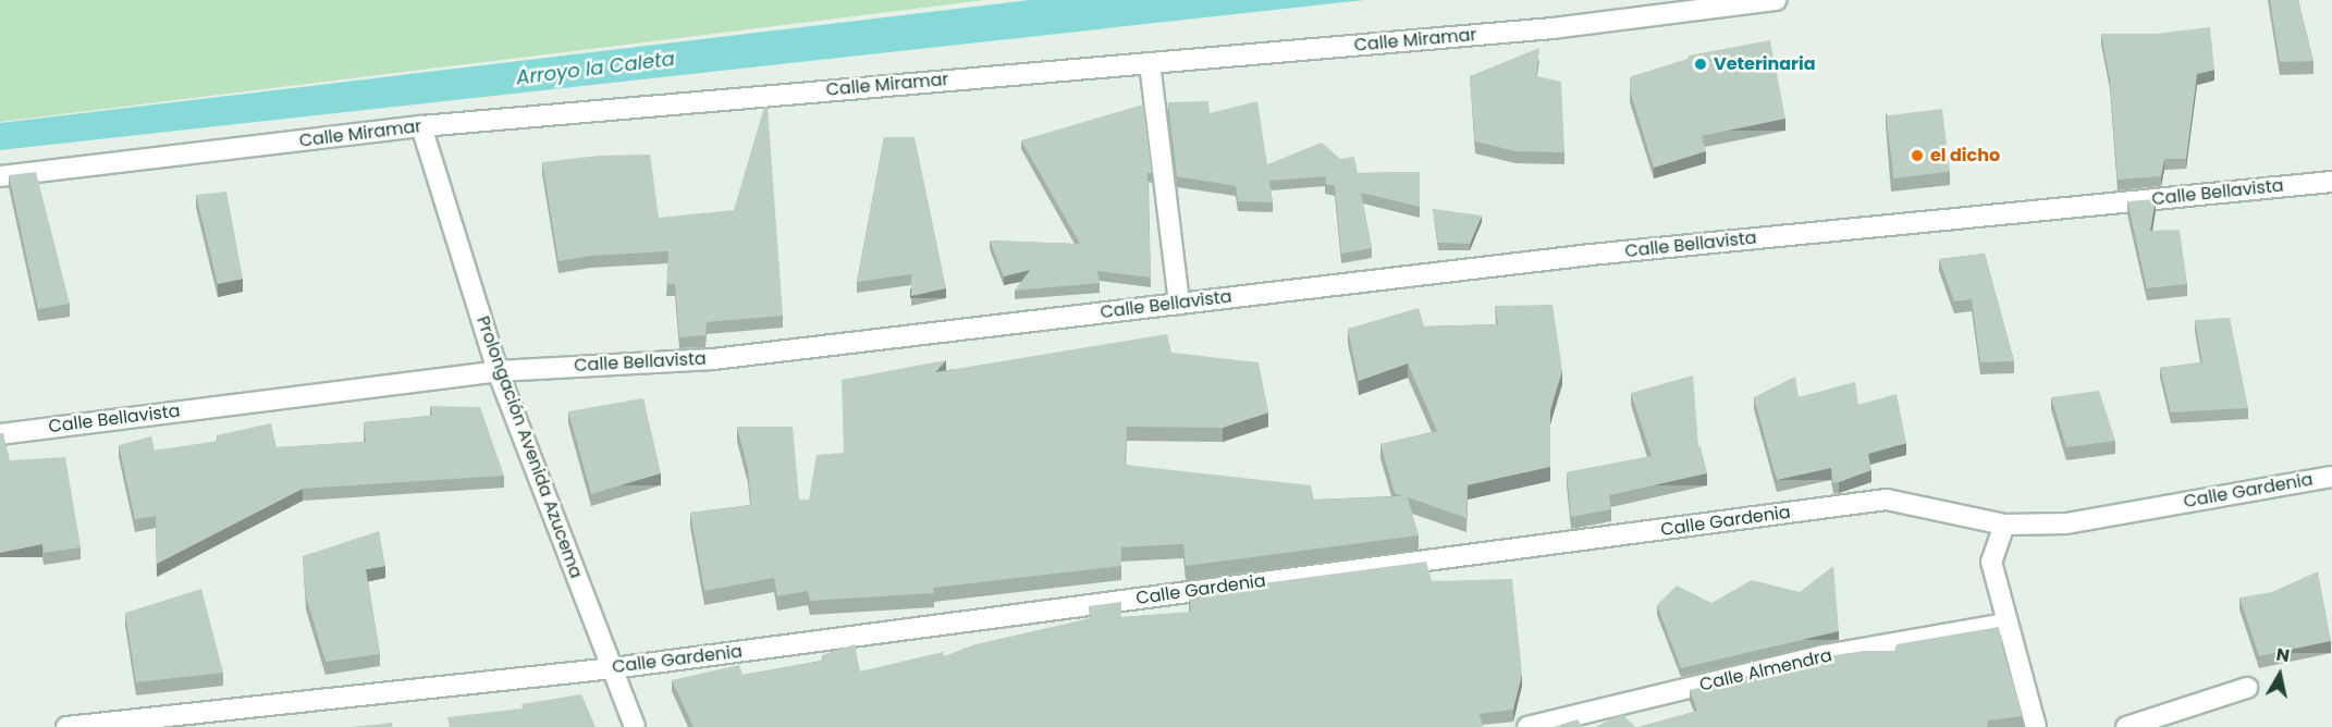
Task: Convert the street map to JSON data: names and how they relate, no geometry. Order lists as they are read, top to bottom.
{
  "streets": {
    "street": [
      "Calle Miramar",
      "Calle Bellavista",
      "Prolongación Avenida Azucema",
      "Calle Gardenia",
      "Calle Almendra"
    ]
  },
  "crossings": [
    ["Calle Miramar", "Prolongación Avenida Azucema"],
    ["Calle Bellavista", "Prolongación Avenida Azucema"],
    ["Prolongación Avenida Azucema", "Calle Gardenia"]
  ],
  "water": ["Arroyo la Caleta"],
  "places": ["Veterinaria", "el dicho"],
  "north": "top"
}
